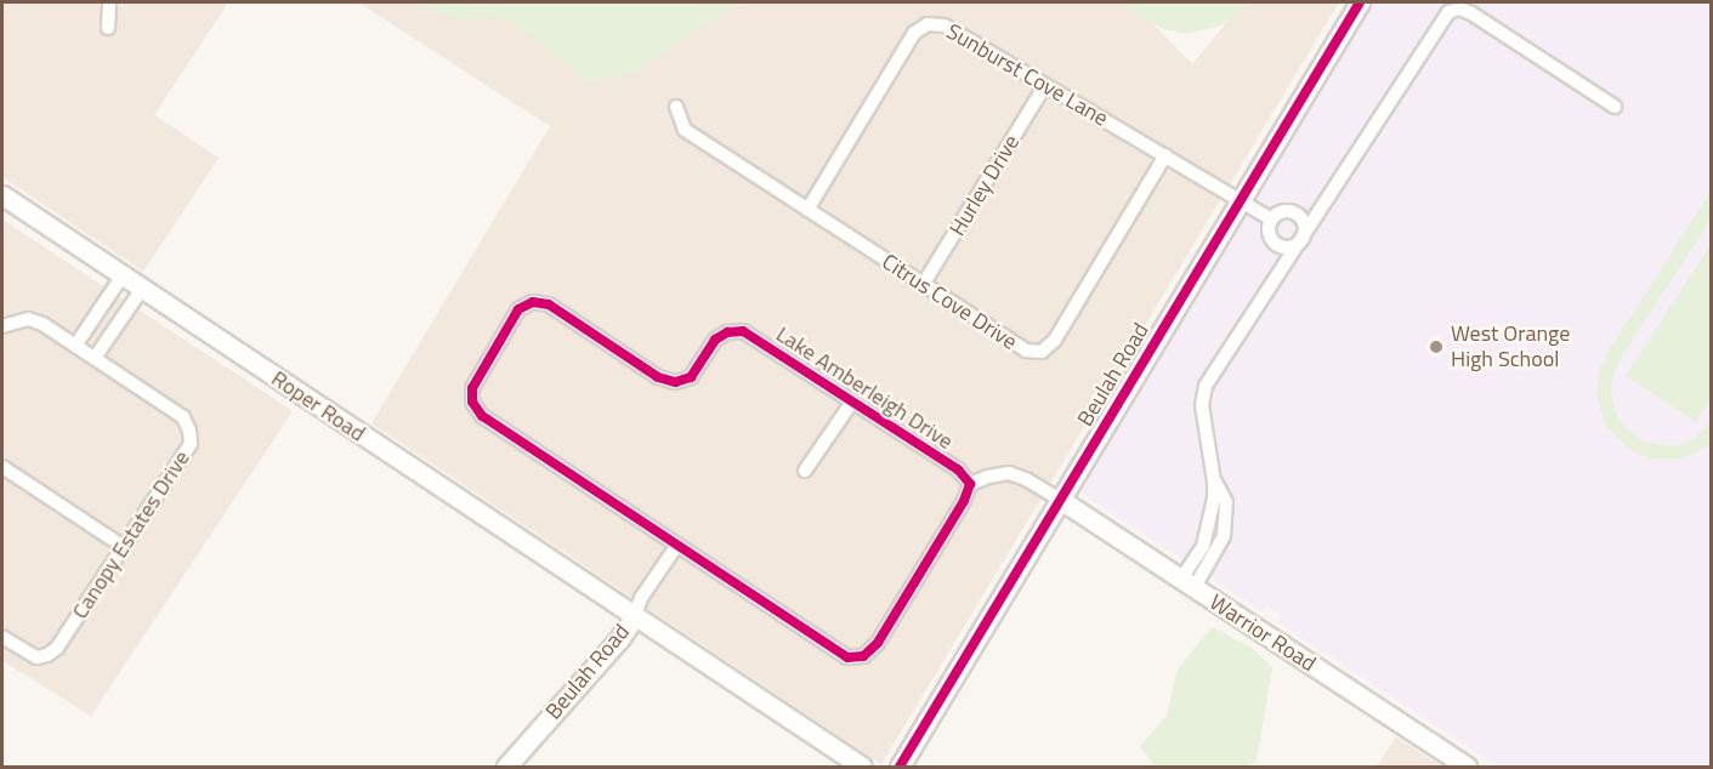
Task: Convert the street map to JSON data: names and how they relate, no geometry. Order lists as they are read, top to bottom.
{
  "streets": {
    "street": [
      "Sunburst Cove Lane",
      "Hurley Drive",
      "Citrus Cove Drive",
      "Beulah Road",
      "Lake Amberleigh Drive",
      "Roper Road",
      "Canopy Estates Drive",
      "Warrior Road"
    ]
  },
  "crossings": [
    ["Sunburst Cove Lane", "Hurley Drive"],
    ["Sunburst Cove Lane", "Citrus Cove Drive"],
    ["Sunburst Cove Lane", "Beulah Road"],
    ["Hurley Drive", "Citrus Cove Drive"],
    ["Beulah Road", "Roper Road"],
    ["Beulah Road", "Warrior Road"]
  ],
  "places": ["West Orange High School"]
}
